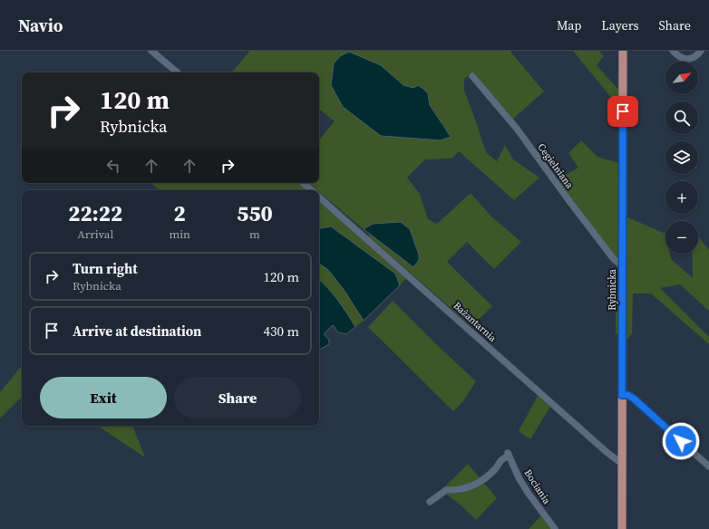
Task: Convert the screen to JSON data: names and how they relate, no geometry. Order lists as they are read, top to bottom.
{
  "streets": {
    "main road": ["Rybnicka"],
    "street": ["Cegielniana", "Bażantarnia", "Bociania"]
  },
  "crossings": [
    ["Cegielniana", "Rybnicka"],
    ["Rybnicka", "Bażantarnia"]
  ],
  "north": "top right",
  "page": {
    "header": "Navio",
    "nav": ["Map", "Layers", "Share"],
    "map_buttons": ["+", "−"],
    "turn": ["120 m", "Rybnicka"],
    "eta": [
      "22:22",
      "Arrival",
      "2",
      "min",
      "550",
      "m"
    ],
    "list": [
      {
        "name": "Turn right",
        "note": "Rybnicka",
        "value": "120 m"
      },
      {
        "name": "Arrive at destination",
        "value": "430 m"
      }
    ],
    "buttons": ["Exit", "Share"]
  }
}
